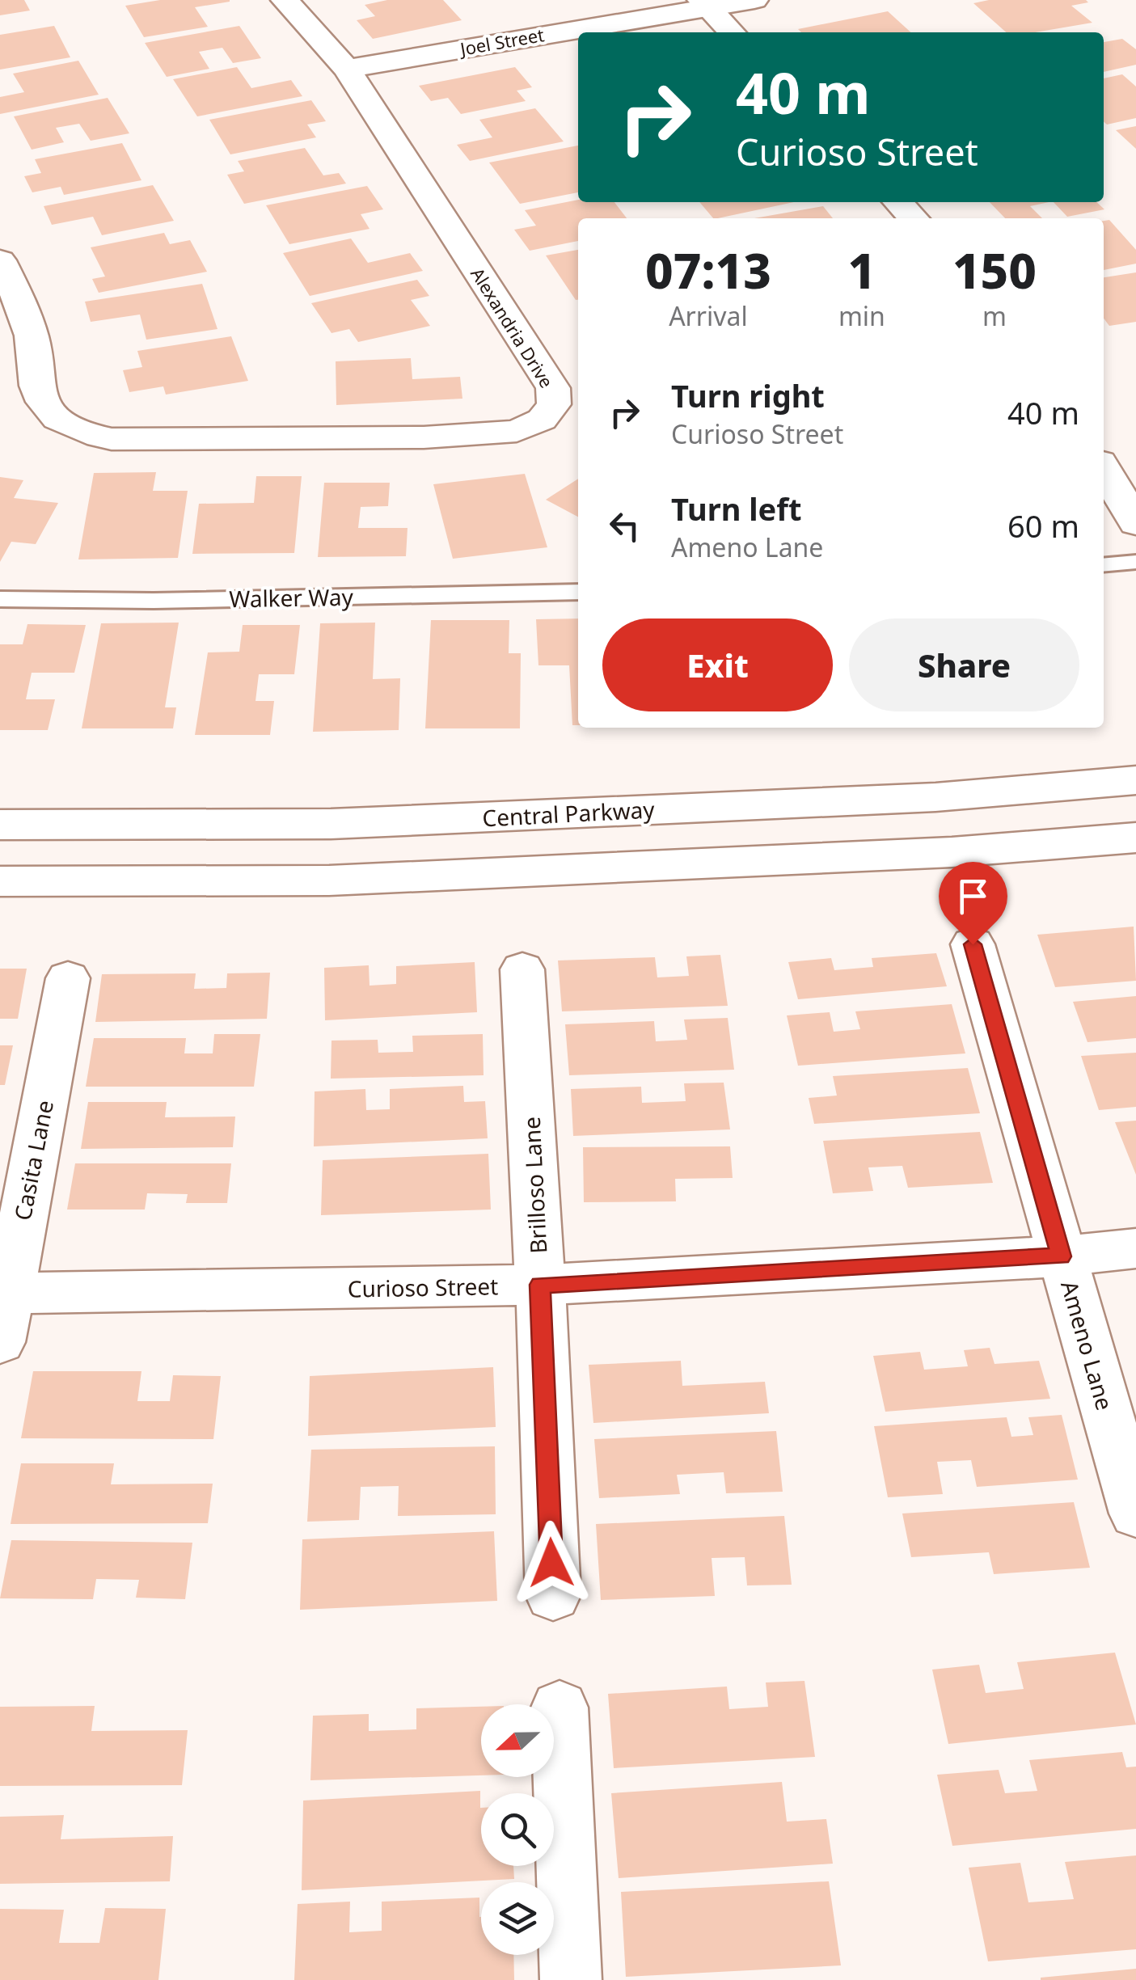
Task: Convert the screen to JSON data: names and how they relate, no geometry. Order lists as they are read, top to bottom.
{
  "streets": {
    "street": [
      "Joel Street",
      "Alexandria Drive",
      "Central Parkway",
      "Casita Lane",
      "Brilloso Lane",
      "Curioso Street",
      "Ameno Lane"
    ],
    "lane": ["Walker Way"]
  },
  "crossings": [
    ["Joel Street", "Alexandria Drive"],
    ["Casita Lane", "Curioso Street"],
    ["Brilloso Lane", "Curioso Street"],
    ["Curioso Street", "Ameno Lane"]
  ],
  "north": "left",
  "page": {
    "turn": ["40 m", "Curioso Street"],
    "eta": [
      "07:13",
      "Arrival",
      "1",
      "min",
      "150",
      "m"
    ],
    "list": [
      {
        "name": "Turn right",
        "note": "Curioso Street",
        "value": "40 m"
      },
      {
        "name": "Turn left",
        "note": "Ameno Lane",
        "value": "60 m"
      }
    ],
    "buttons": ["Exit", "Share"]
  }
}
